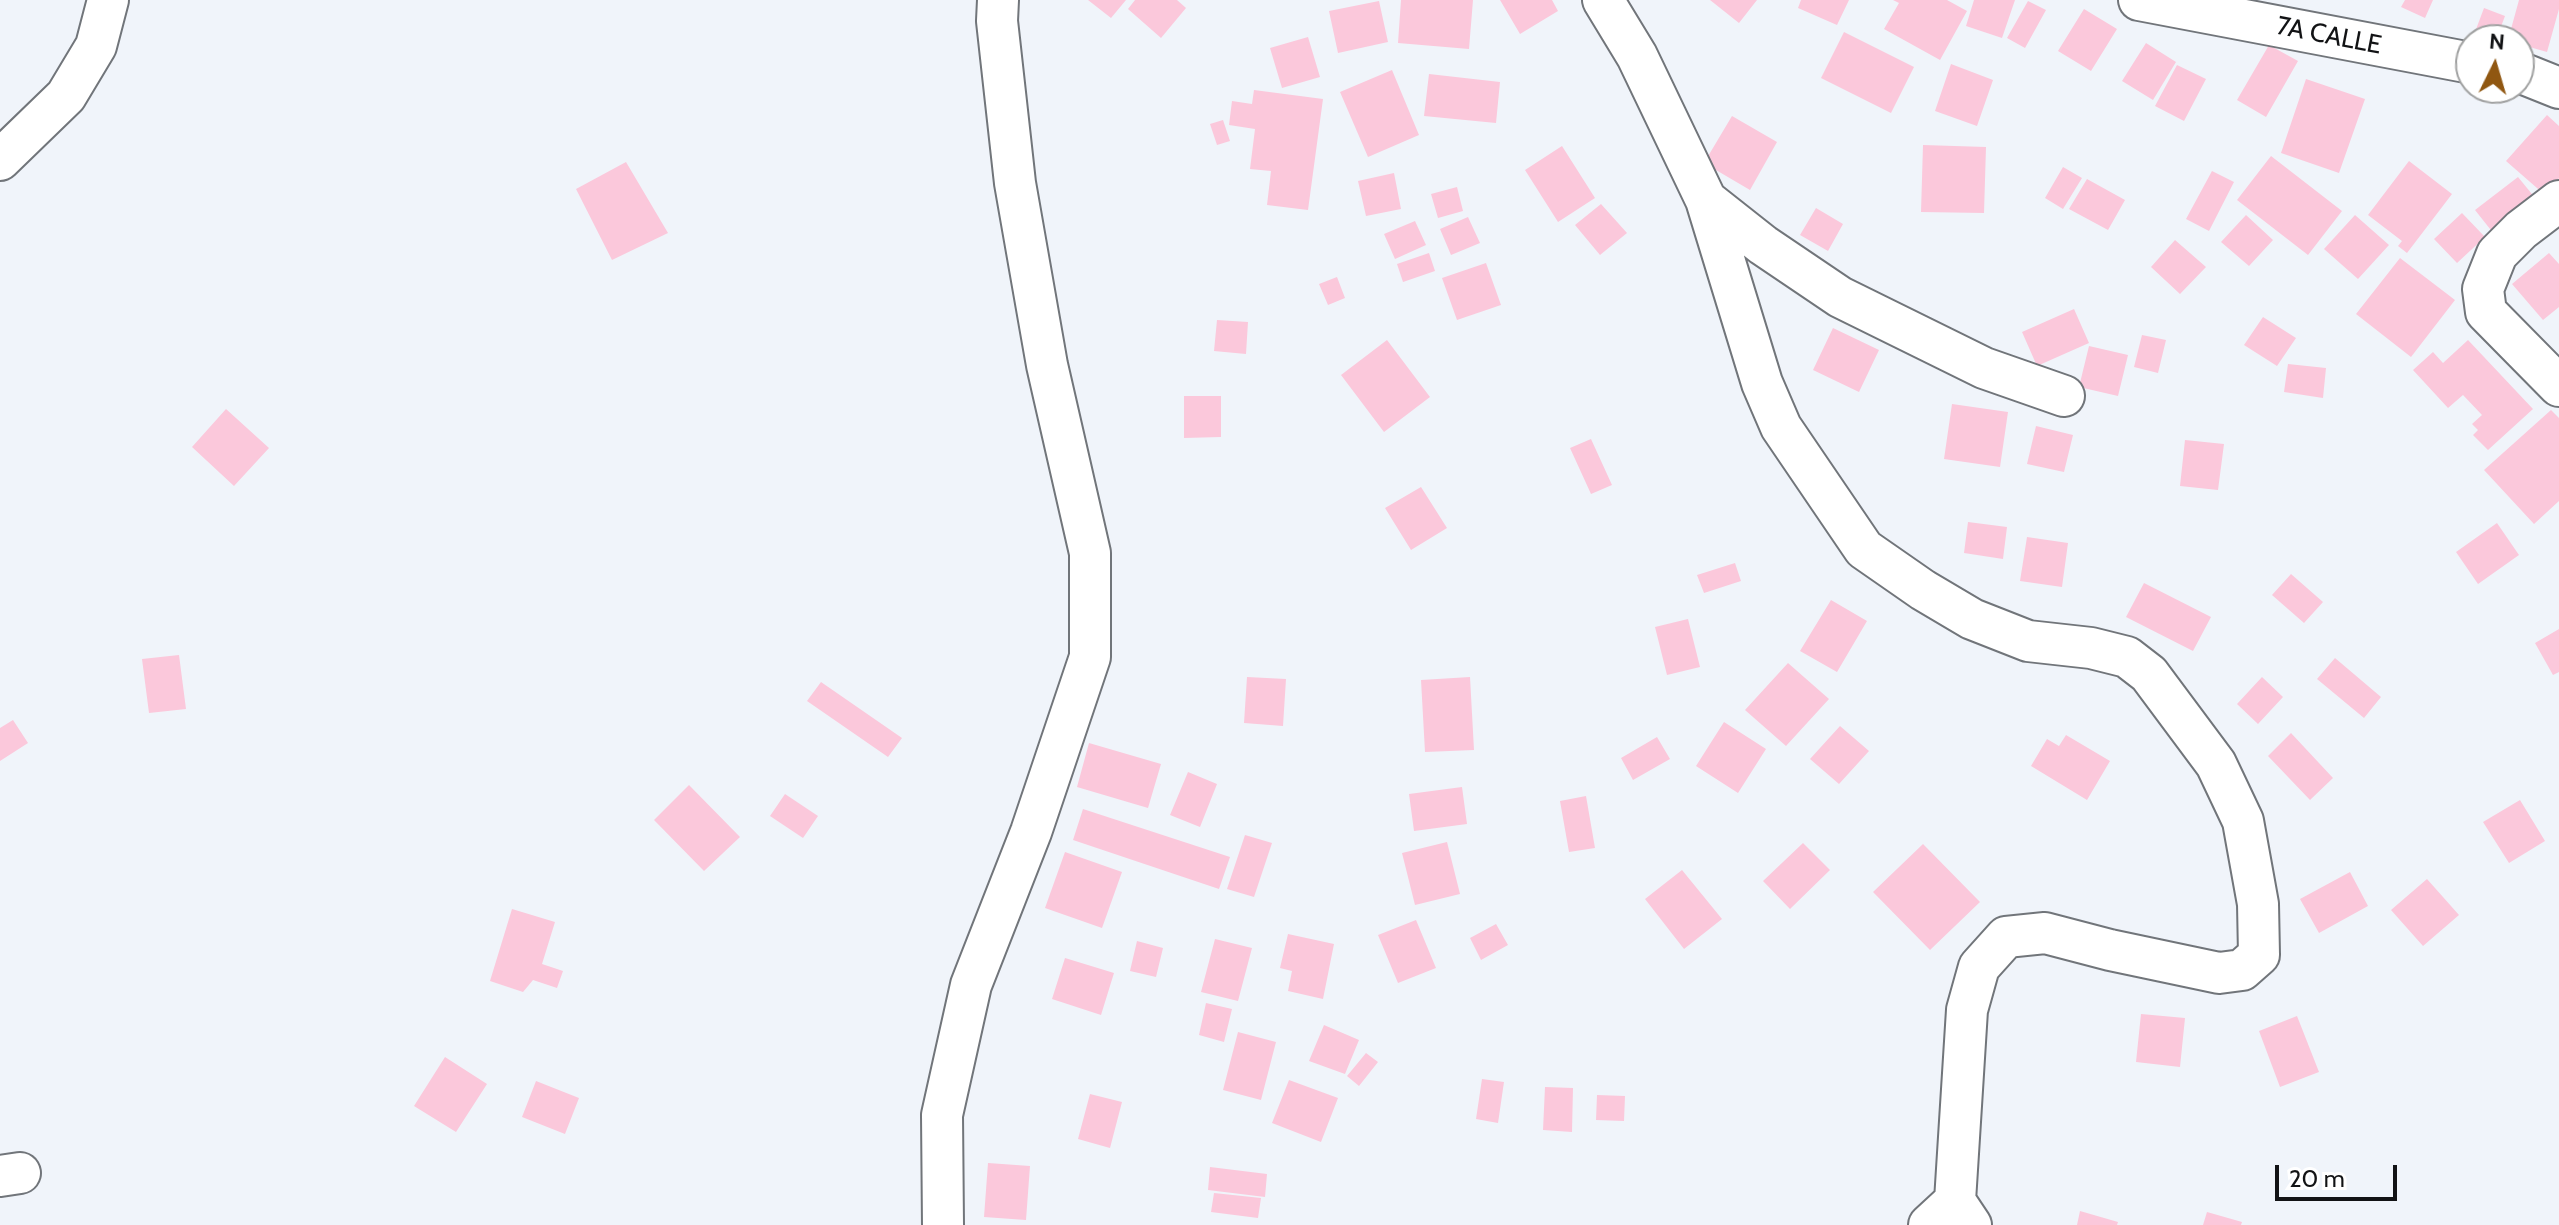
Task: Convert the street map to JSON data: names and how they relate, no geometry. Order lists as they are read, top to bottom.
{
  "streets": {
    "street": ["7A CALLE"]
  },
  "scale_bar": "20 m",
  "north": "top"
}
